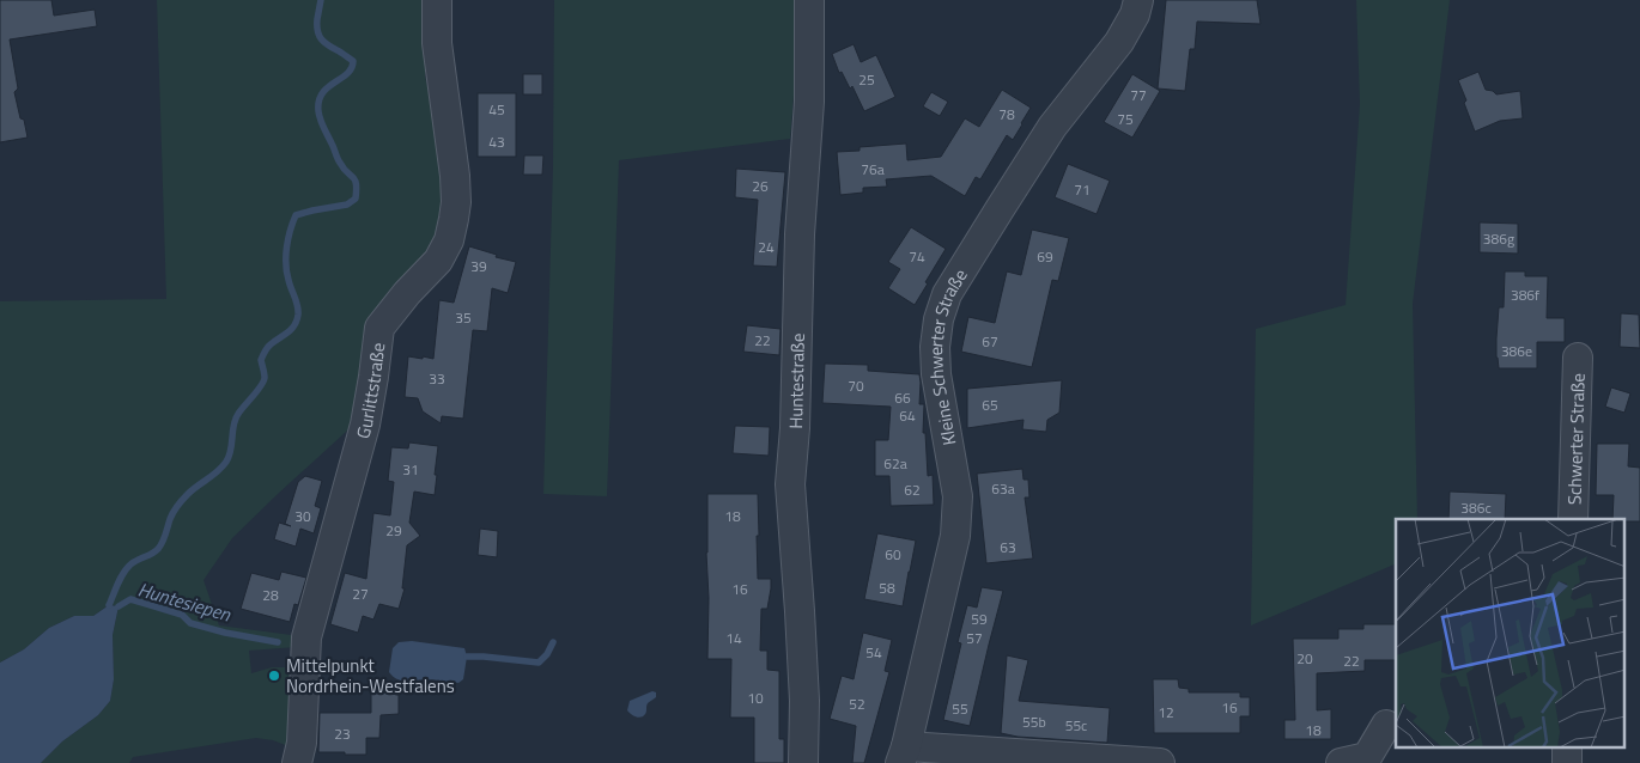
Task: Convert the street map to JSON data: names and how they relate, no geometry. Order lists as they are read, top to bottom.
{
  "streets": {
    "street": [
      "Kleine Schwerter Straße",
      "Huntestraße",
      "Gurlittstraße",
      "Schwerter Straße"
    ]
  },
  "water": ["Huntesiepen"],
  "places": ["Mittelpunkt Nordrhein-Westfalens"],
  "house_numbers": [
    "25",
    "77",
    "45",
    "78",
    "75",
    "43",
    "76a",
    "26",
    "71",
    "386g",
    "24",
    "74",
    "69",
    "39",
    "386f",
    "35",
    "22",
    "67",
    "386e",
    "33",
    "70",
    "66",
    "65",
    "64",
    "62a",
    "31",
    "63a",
    "62",
    "386c",
    "30",
    "18",
    "29",
    "63",
    "60",
    "58",
    "16",
    "27",
    "28",
    "59",
    "14",
    "57",
    "54",
    "20",
    "22",
    "10",
    "52",
    "16",
    "55",
    "12",
    "55b",
    "55c",
    "18",
    "23"
  ]
}
